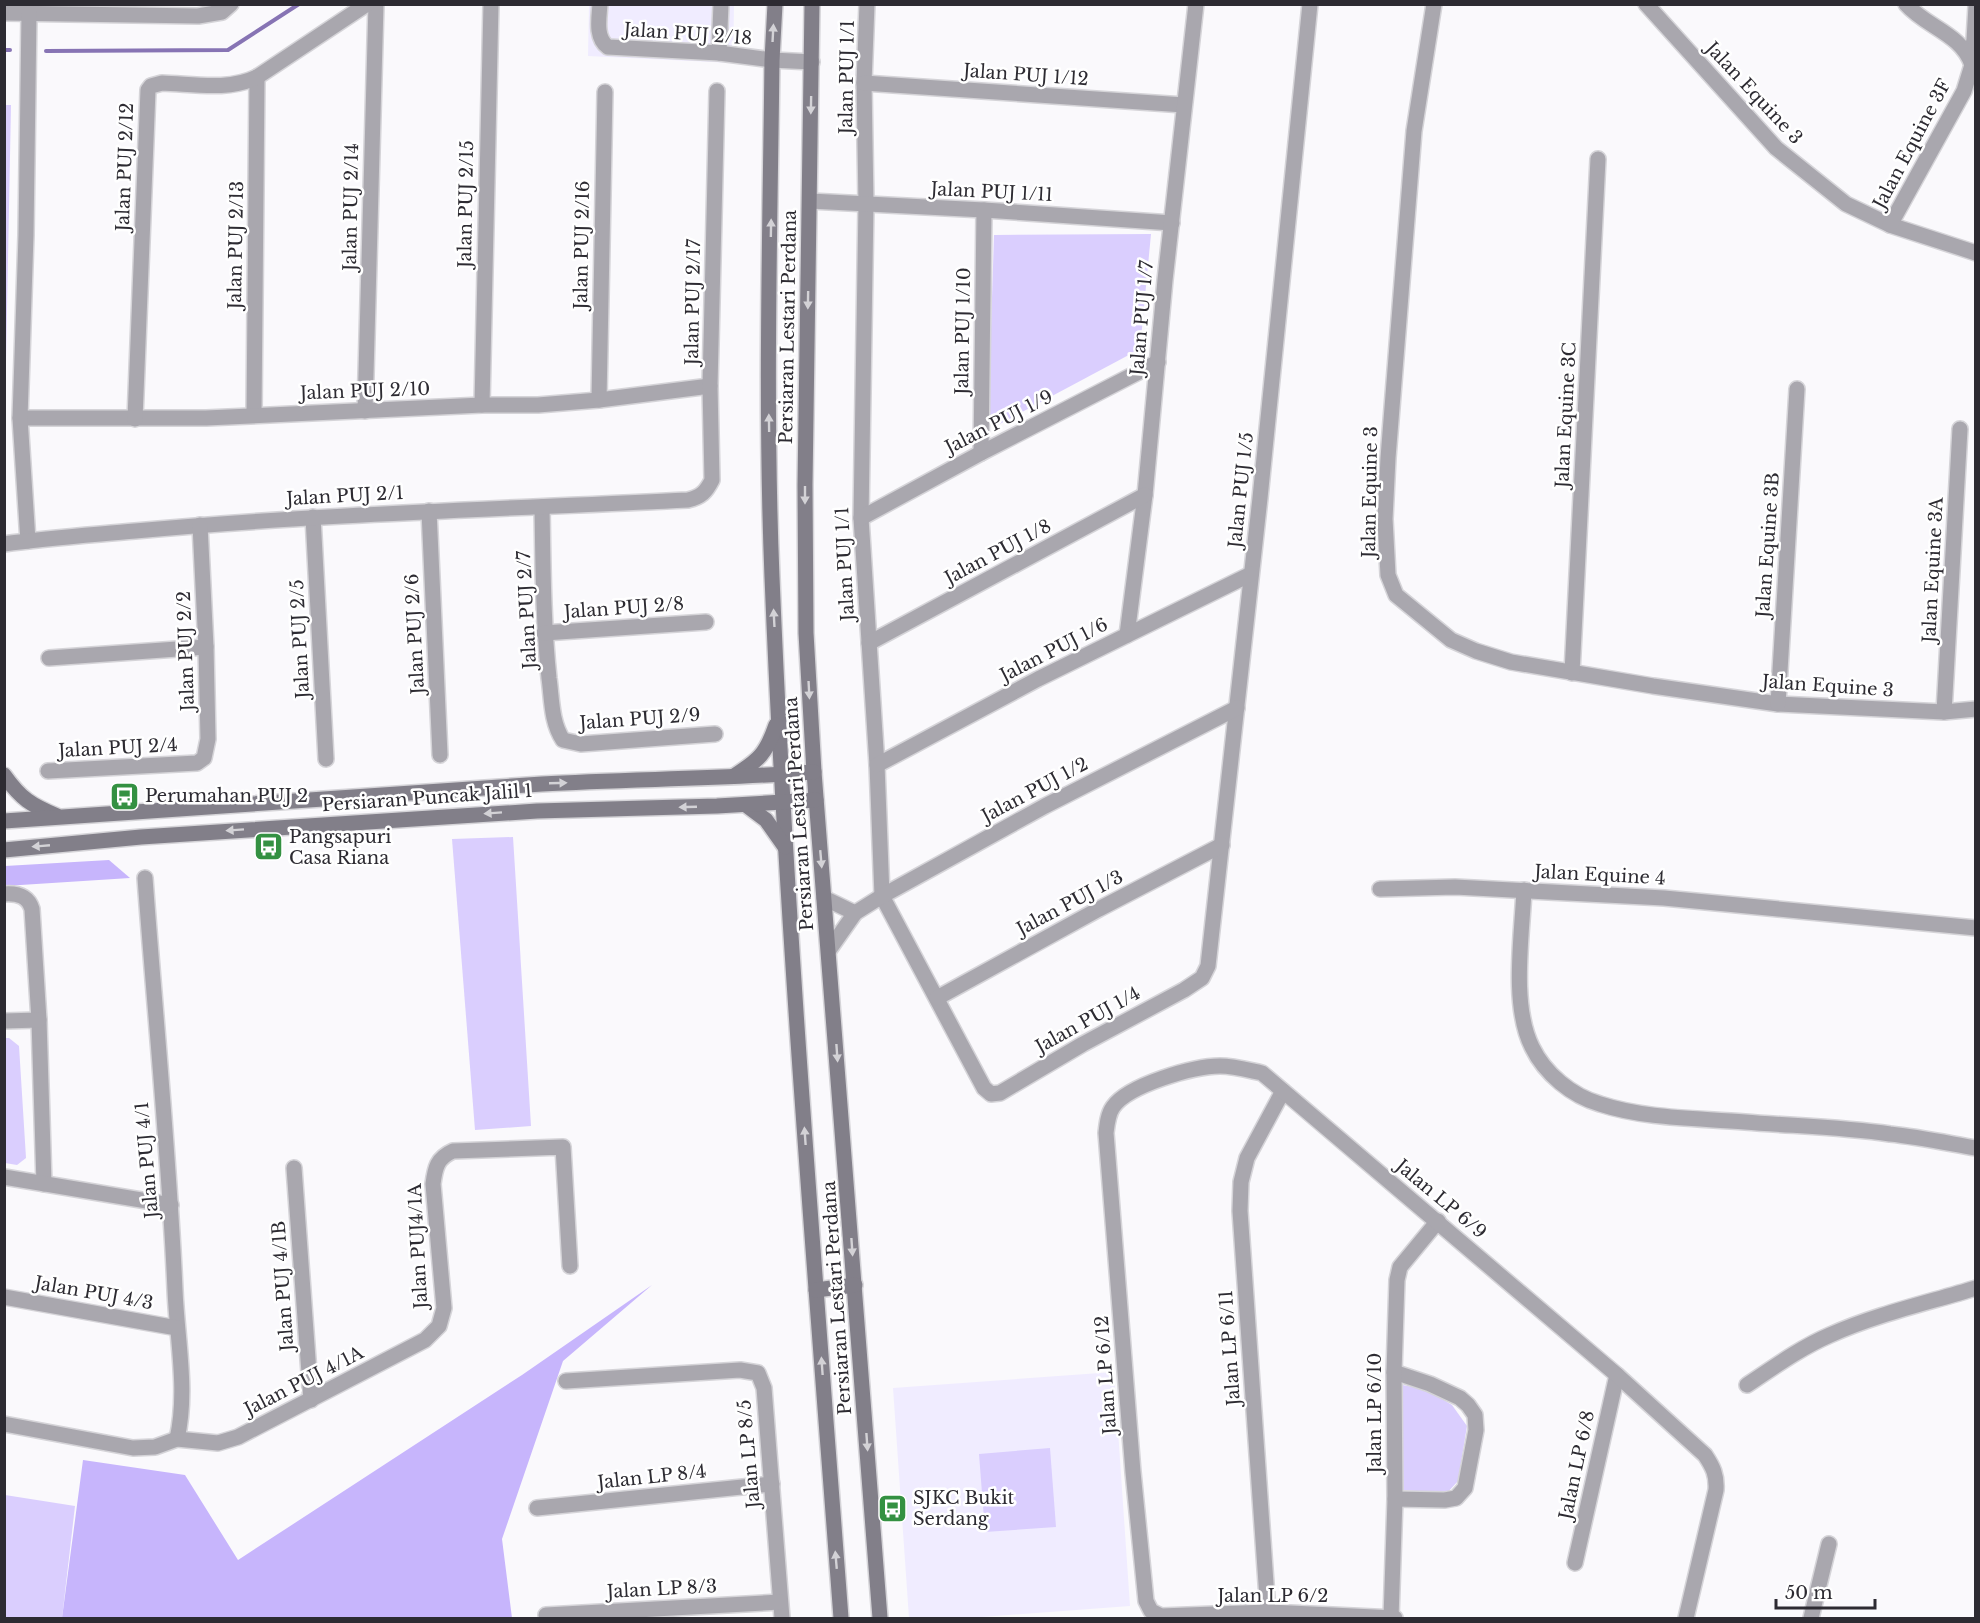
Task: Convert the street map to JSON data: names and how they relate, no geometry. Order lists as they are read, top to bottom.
{
  "streets": {
    "main road": ["Persiaran Lestari Perdana", "Persiaran Puncak Jalil 1"],
    "street": [
      "Jalan PUJ 2/18",
      "Jalan PUJ 1/12",
      "Jalan PUJ 1/1",
      "Jalan Equine 3",
      "Jalan Equine 3F",
      "Jalan PUJ 2/12",
      "Jalan PUJ 1/11",
      "Jalan PUJ 2/15",
      "Jalan PUJ 2/14",
      "Jalan PUJ 2/13",
      "Jalan PUJ 2/16",
      "Jalan PUJ 2/17",
      "Jalan PUJ 1/7",
      "Jalan PUJ 1/10",
      "Jalan PUJ 2/10",
      "Jalan Equine 3C",
      "Jalan PUJ 1/9",
      "Jalan PUJ 1/5",
      "Jalan PUJ 2/1",
      "Jalan Equine 3B",
      "Jalan PUJ 1/8",
      "Jalan Equine 3A",
      "Jalan PUJ 2/8",
      "Jalan PUJ 2/7",
      "Jalan PUJ 2/6",
      "Jalan PUJ 2/5",
      "Jalan PUJ 1/6",
      "Jalan PUJ 2/2",
      "Jalan PUJ 2/9",
      "Jalan PUJ 2/4",
      "Jalan PUJ 1/2",
      "Jalan Equine 4",
      "Jalan PUJ 1/3",
      "Jalan PUJ 1/4",
      "Jalan PUJ 4/1",
      "Jalan LP 6/9",
      "Jalan PUJ4/1A",
      "Jalan PUJ 4/1B",
      "Jalan PUJ 4/3",
      "Jalan LP 6/11",
      "Jalan LP 6/12",
      "Jalan PUJ 4/1A",
      "Jalan LP 6/10",
      "Jalan LP 8/5",
      "Jalan LP 6/8",
      "Jalan LP 8/4",
      "Jalan LP 8/3",
      "Jalan LP 6/2"
    ]
  },
  "crossings": [
    ["Jalan PUJ 2/18", "Persiaran Lestari Perdana"],
    ["Jalan PUJ 1/12", "Jalan PUJ 1/1"],
    ["Jalan PUJ 1/12", "Jalan PUJ 1/7"],
    ["Jalan PUJ 1/1", "Jalan PUJ 1/11"],
    ["Jalan PUJ 1/1", "Jalan PUJ 1/9"],
    ["Jalan PUJ 1/1", "Jalan PUJ 1/8"],
    ["Jalan PUJ 1/1", "Jalan PUJ 1/6"],
    ["Jalan PUJ 1/1", "Jalan PUJ 1/2"],
    ["Jalan PUJ 1/1", "Jalan PUJ 1/3"],
    ["Jalan PUJ 1/1", "Jalan PUJ 1/4"],
    ["Jalan Equine 3", "Jalan Equine 3F"],
    ["Jalan Equine 3", "Jalan Equine 3C"],
    ["Jalan Equine 3", "Jalan Equine 3B"],
    ["Jalan Equine 3", "Jalan Equine 3A"],
    ["Jalan PUJ 2/12", "Jalan PUJ 2/13"],
    ["Jalan PUJ 2/12", "Jalan PUJ 2/10"],
    ["Jalan PUJ 1/11", "Jalan PUJ 1/7"],
    ["Jalan PUJ 1/11", "Persiaran Lestari Perdana"],
    ["Jalan PUJ 1/11", "Jalan PUJ 1/10"],
    ["Jalan PUJ 2/15", "Jalan PUJ 2/10"],
    ["Jalan PUJ 2/14", "Jalan PUJ 2/10"],
    ["Jalan PUJ 2/13", "Jalan PUJ 2/10"],
    ["Jalan PUJ 2/16", "Jalan PUJ 2/10"],
    ["Jalan PUJ 2/17", "Jalan PUJ 2/10"],
    ["Jalan PUJ 2/17", "Jalan PUJ 2/1"],
    ["Jalan PUJ 1/7", "Jalan PUJ 1/9"],
    ["Jalan PUJ 1/7", "Jalan PUJ 1/8"],
    ["Jalan PUJ 1/7", "Jalan PUJ 1/6"],
    ["Persiaran Lestari Perdana", "Jalan PUJ 1/2"],
    ["Persiaran Lestari Perdana", "Persiaran Puncak Jalil 1"],
    ["Jalan PUJ 1/10", "Jalan PUJ 1/9"],
    ["Jalan PUJ 1/5", "Jalan PUJ 1/6"],
    ["Jalan PUJ 1/5", "Jalan PUJ 1/2"],
    ["Jalan PUJ 1/5", "Jalan PUJ 1/3"],
    ["Jalan PUJ 1/5", "Jalan PUJ 1/4"],
    ["Jalan PUJ 2/1", "Jalan PUJ 2/7"],
    ["Jalan PUJ 2/1", "Jalan PUJ 2/6"],
    ["Jalan PUJ 2/1", "Jalan PUJ 2/5"],
    ["Jalan PUJ 2/1", "Jalan PUJ 2/2"],
    ["Jalan PUJ 2/8", "Jalan PUJ 2/7"],
    ["Jalan PUJ 2/7", "Jalan PUJ 2/9"],
    ["Jalan PUJ 2/2", "Jalan PUJ 2/4"],
    ["Jalan PUJ 4/1", "Jalan PUJ 4/3"],
    ["Jalan PUJ 4/1", "Jalan PUJ 4/1A"],
    ["Jalan LP 6/9", "Jalan LP 6/11"],
    ["Jalan LP 6/9", "Jalan LP 6/12"],
    ["Jalan LP 6/9", "Jalan LP 6/10"],
    ["Jalan LP 6/9", "Jalan LP 6/8"],
    ["Jalan PUJ4/1A", "Jalan PUJ 4/1A"],
    ["Jalan PUJ 4/1B", "Jalan PUJ 4/1A"],
    ["Jalan LP 6/11", "Jalan LP 6/2"],
    ["Jalan LP 6/12", "Jalan LP 6/2"],
    ["Jalan LP 6/10", "Jalan LP 6/2"],
    ["Jalan LP 8/5", "Jalan LP 8/4"],
    ["Jalan LP 8/5", "Jalan LP 8/3"]
  ],
  "places": {
    "bus stop": ["Perumahan PUJ 2", "Pangsapuri Casa Riana", "SJKC Bukit Serdang"]
  },
  "scale_bar": "50 m"
}
